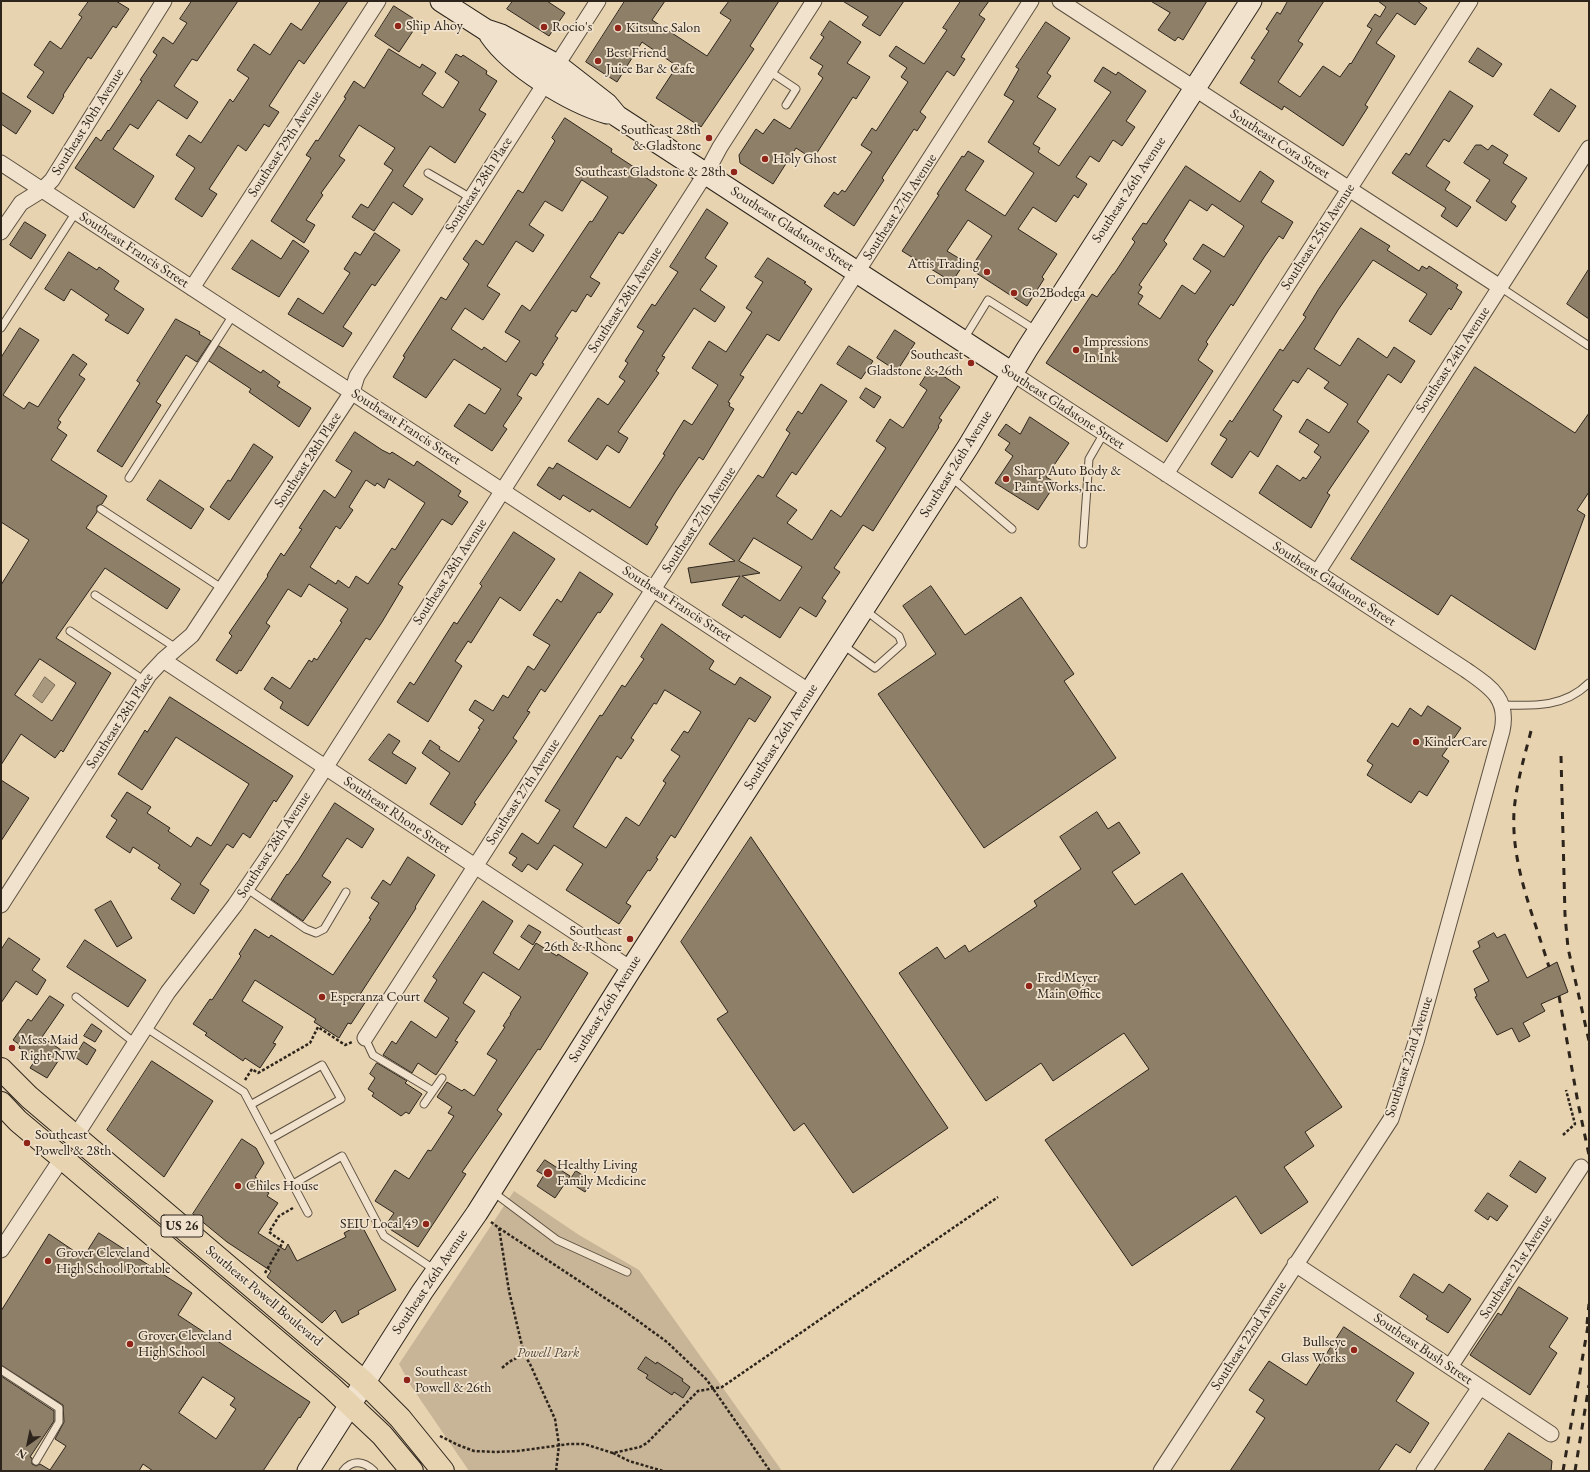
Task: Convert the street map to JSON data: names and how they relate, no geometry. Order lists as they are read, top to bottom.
{
  "streets": {
    "main road": ["US 26", "Southeast Powell Boulevard"],
    "street": [
      "Southeast 30th Avenue",
      "Southeast 29th Avenue",
      "Southeast Cora Street",
      "Southeast 28th Place",
      "Southeast 26th Avenue",
      "Southeast 27th Avenue",
      "Southeast Gladstone Street",
      "Southeast 25th Avenue",
      "Southeast Francis Street",
      "Southeast 28th Avenue",
      "Southeast 24th Avenue",
      "Southeast Rhone Street",
      "Southeast 22nd Avenue",
      "Southeast 21st Avenue",
      "Southeast Bush Street"
    ]
  },
  "crossings": [
    ["Southeast 30th Avenue", "Southeast Francis Street"],
    ["Southeast 29th Avenue", "Southeast Francis Street"],
    ["Southeast Cora Street", "Southeast 26th Avenue"],
    ["Southeast Cora Street", "Southeast 25th Avenue"],
    ["Southeast Cora Street", "Southeast 24th Avenue"],
    ["Southeast 28th Place", "Southeast Gladstone Street"],
    ["Southeast 28th Place", "Southeast Francis Street"],
    ["Southeast 28th Place", "Southeast Rhone Street"],
    ["Southeast 26th Avenue", "Southeast Gladstone Street"],
    ["Southeast 26th Avenue", "Southeast Francis Street"],
    ["Southeast 26th Avenue", "Southeast Rhone Street"],
    ["Southeast 26th Avenue", "Southeast Powell Boulevard"],
    ["Southeast 27th Avenue", "Southeast Gladstone Street"],
    ["Southeast 27th Avenue", "Southeast Francis Street"],
    ["Southeast 27th Avenue", "Southeast Rhone Street"],
    ["Southeast Gladstone Street", "Southeast 25th Avenue"],
    ["Southeast Gladstone Street", "Southeast 28th Avenue"],
    ["Southeast Gladstone Street", "Southeast 24th Avenue"],
    ["Southeast Gladstone Street", "Southeast 22nd Avenue"],
    ["Southeast Francis Street", "Southeast 28th Avenue"],
    ["Southeast 28th Avenue", "Southeast Rhone Street"],
    ["Southeast 28th Avenue", "Southeast Powell Boulevard"],
    ["Southeast 22nd Avenue", "Southeast Bush Street"],
    ["Southeast 21st Avenue", "Southeast Bush Street"]
  ],
  "parks": ["Powell Park"],
  "places": [
    "Ship Ahoy",
    "Rocio's",
    "Kitsune Salon",
    "Best Friend Juice Bar & Cafe",
    "Southeast 28th & Gladstone",
    "Holy Ghost",
    "Southeast Gladstone & 28th",
    "Attis Trading Company",
    "Go2Bodega",
    "Impressions In Ink",
    "Southeast Gladstone & 26th",
    "Sharp Auto Body & Paint Works, Inc.",
    "KinderCare",
    "Southeast 26th & Rhone",
    "Fred Meyer Main Office",
    "Esperanza Court",
    "Mess Maid Right NW",
    "Southeast Powell & 28th",
    "Healthy Living Family Medicine",
    "Chiles House",
    "SEIU Local 49",
    "Grover Cleveland High School Portable",
    "Grover Cleveland High School",
    "Bullseye Glass Works",
    "Southeast Powell & 26th"
  ],
  "north": "bottom left"
}
